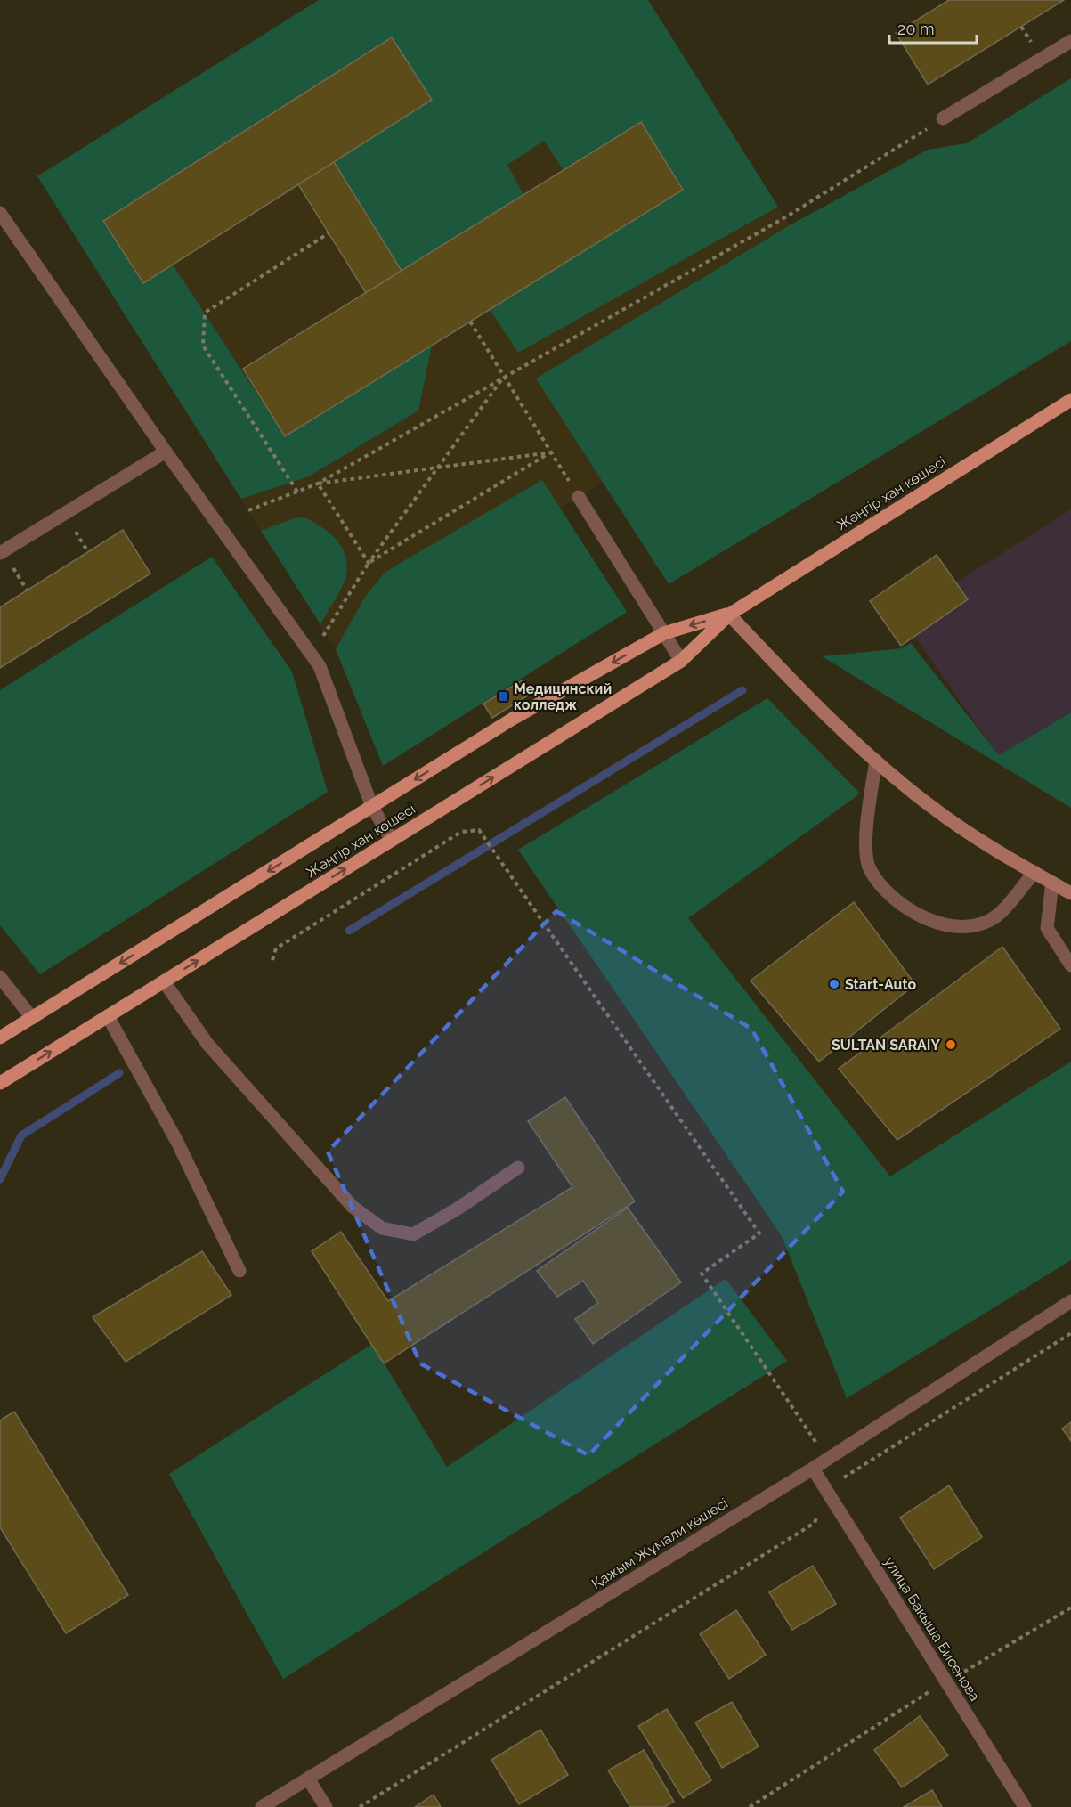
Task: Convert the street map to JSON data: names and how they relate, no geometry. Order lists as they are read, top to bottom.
{
  "streets": {
    "main road": ["Жәңгір хан көшесі"],
    "street": ["Қажым Жұмали көшесі", "улица Бакыша Бисенова"]
  },
  "crossings": [
    ["Қажым Жұмали көшесі", "улица Бакыша Бисенова"]
  ],
  "places": {
    "transit": ["Медицинский колледж"],
    "other": ["Start-Auto", "SULTAN SARAIY"]
  },
  "scale_bar": "20 m"
}
